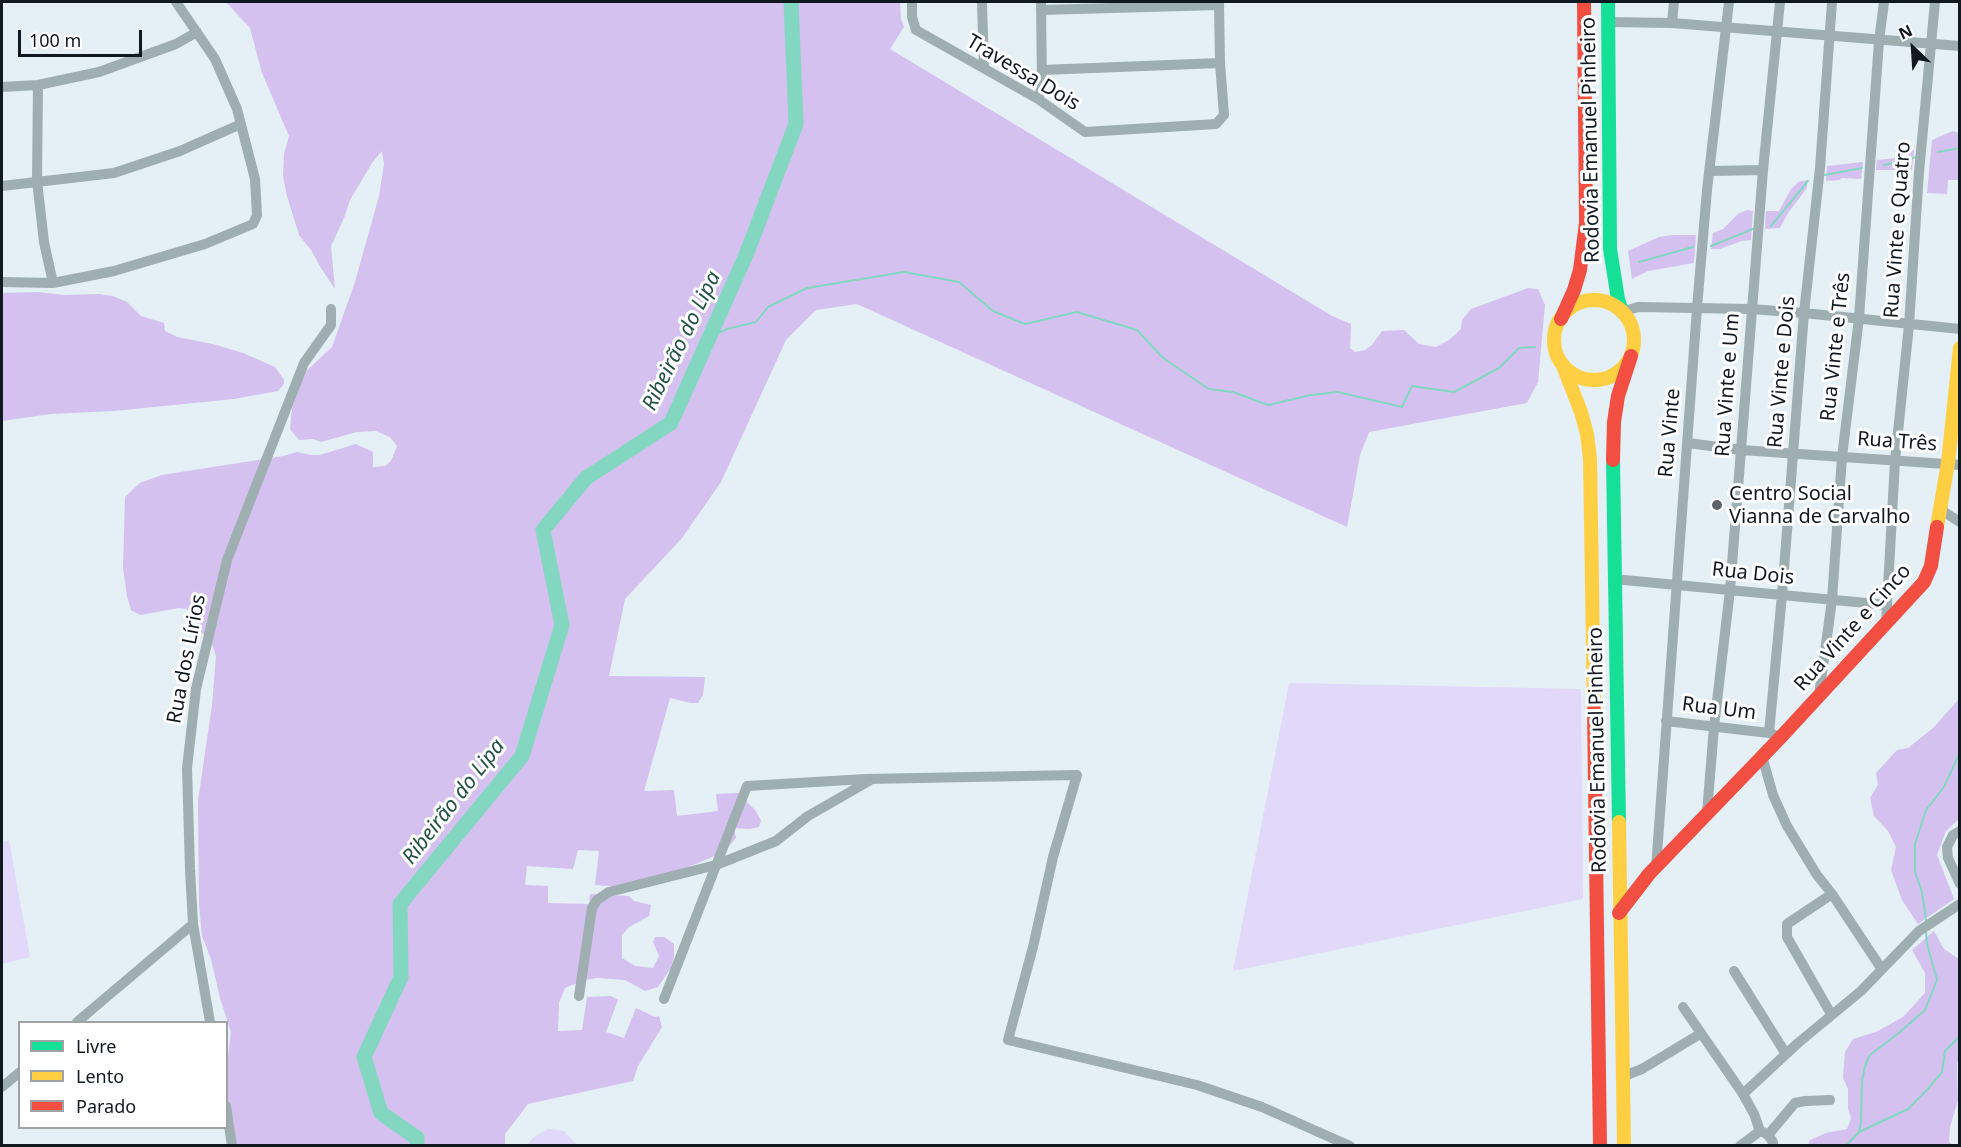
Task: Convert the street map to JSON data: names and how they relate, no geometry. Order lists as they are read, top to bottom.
{
  "streets": {
    "main road": ["Rodovia Emanuel Pinheiro", "Rua Vinte e Cinco"],
    "street": [
      "Travessa Dois",
      "Rua Vinte e Quatro",
      "Rua Vinte e Três",
      "Rua Vinte e Dois",
      "Rua Vinte e Um",
      "Rua Vinte",
      "Rua Três",
      "Rua Dois",
      "Rua dos Lírios",
      "Rua Um"
    ]
  },
  "crossings": [
    ["Rodovia Emanuel Pinheiro", "Rua Dois"],
    ["Rodovia Emanuel Pinheiro", "Rua Vinte e Cinco"],
    ["Rua Vinte e Quatro", "Rua Três"],
    ["Rua Vinte e Três", "Rua Três"],
    ["Rua Vinte e Três", "Rua Dois"],
    ["Rua Vinte e Três", "Rua Vinte e Cinco"],
    ["Rua Vinte e Dois", "Rua Três"],
    ["Rua Vinte e Dois", "Rua Dois"],
    ["Rua Vinte e Dois", "Rua Vinte e Cinco"],
    ["Rua Vinte e Dois", "Rua Um"],
    ["Rua Vinte e Um", "Rua Três"],
    ["Rua Vinte e Um", "Rua Dois"],
    ["Rua Vinte e Um", "Rua Vinte e Cinco"],
    ["Rua Vinte e Um", "Rua Um"],
    ["Rua Vinte", "Rua Três"],
    ["Rua Vinte", "Rua Dois"],
    ["Rua Vinte", "Rua Vinte e Cinco"],
    ["Rua Vinte", "Rua Um"],
    ["Rua Três", "Rua Vinte e Cinco"],
    ["Rua Vinte e Cinco", "Rua Um"]
  ],
  "water": ["Ribeirão do Lipa"],
  "places": ["Centro Social Vianna de Carvalho"],
  "legend": ["Livre", "Lento", "Parado"],
  "scale_bar": "100 m",
  "north": "top left"
}
